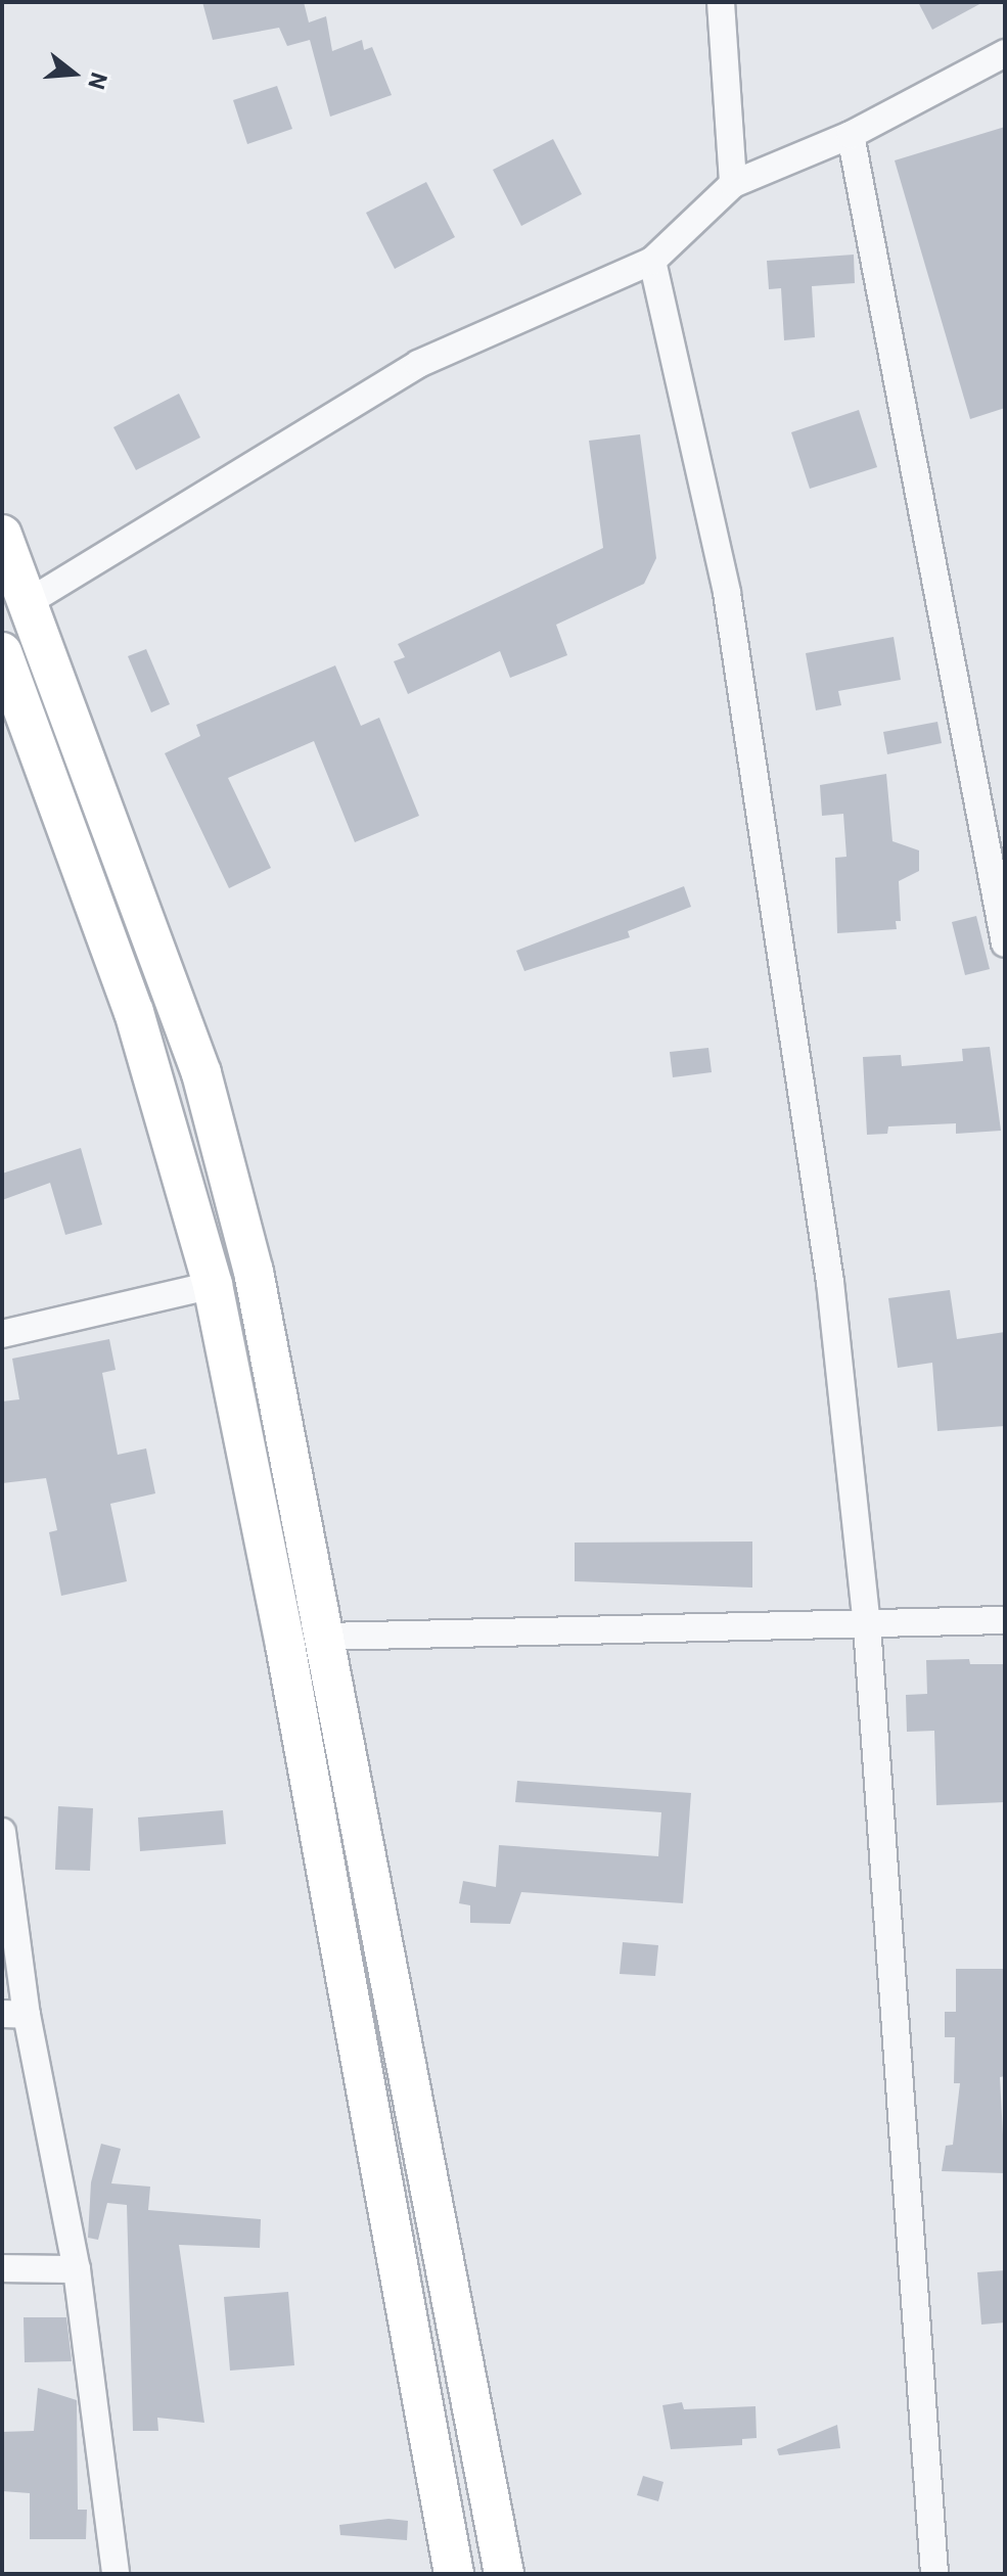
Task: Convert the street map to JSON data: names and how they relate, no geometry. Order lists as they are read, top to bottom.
{
  "north": "right"
}
